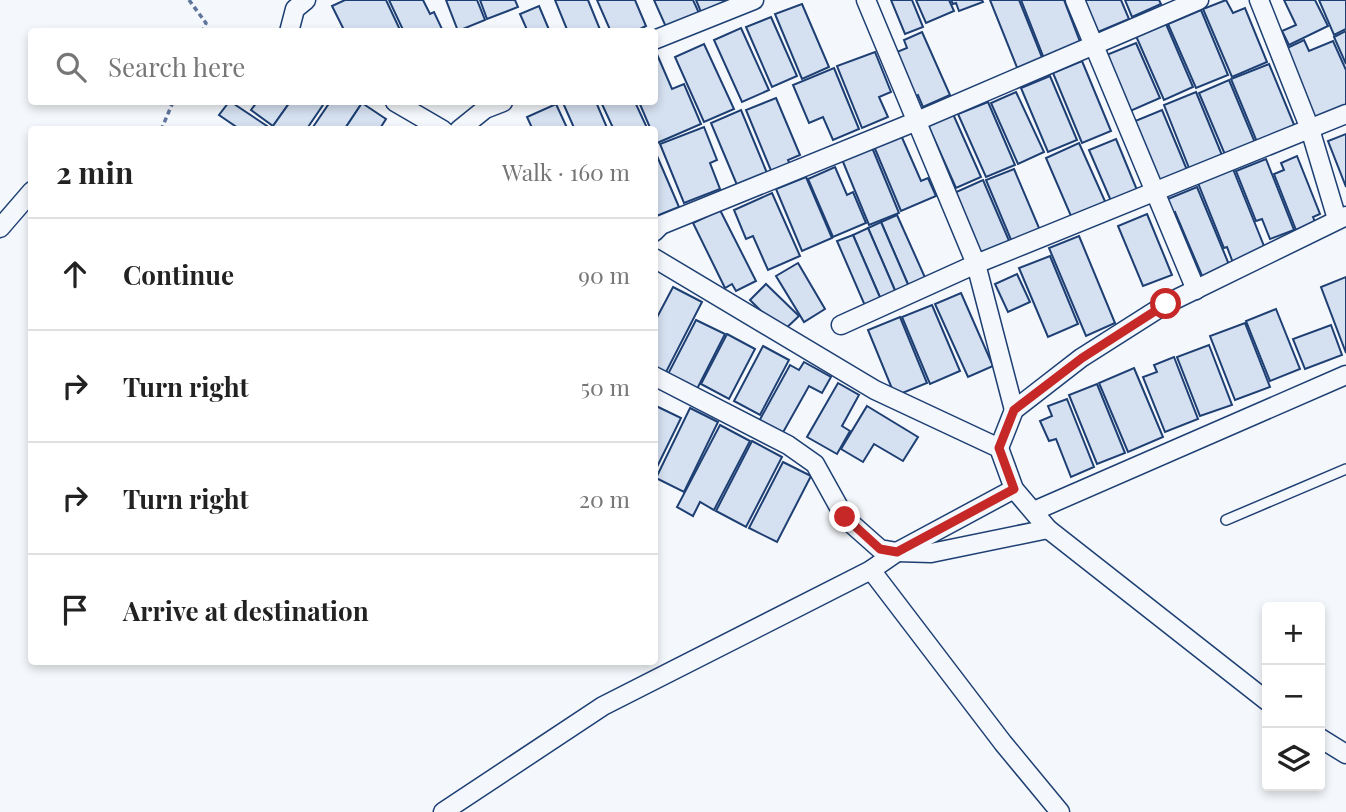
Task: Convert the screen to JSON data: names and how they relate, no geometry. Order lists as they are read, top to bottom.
{
  "page": {
    "search": "Search here",
    "heading": ["2 min", "Walk · 160 m"],
    "list": [
      ["Continue", "90 m"],
      ["Turn right", "50 m"],
      ["Turn right", "20 m"],
      "Arrive at destination"
    ],
    "map_buttons": ["+", "−"]
  }
}
